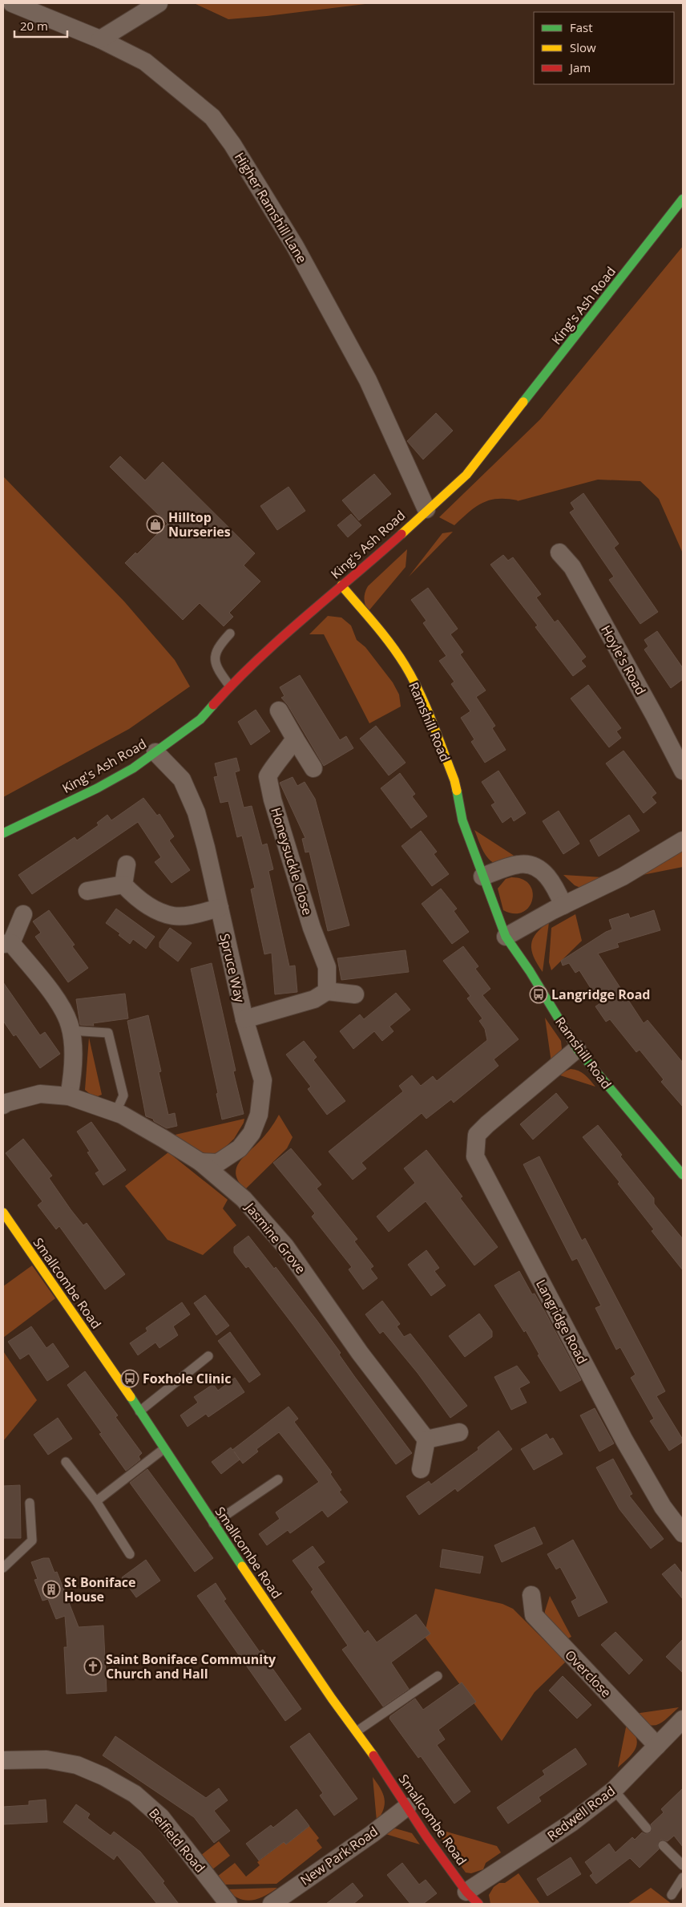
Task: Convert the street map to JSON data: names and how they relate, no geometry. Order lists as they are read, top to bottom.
{
  "streets": {
    "main road": ["King's Ash Road", "Ramshill Road", "Smallcombe Road"],
    "street": [
      "Higher Ramshill Lane",
      "Hoyle's Road",
      "Honeysuckle Close",
      "Spruce Way",
      "Jasmine Grove",
      "Langridge Road",
      "Overclose",
      "Redwell Road",
      "Belfield Road",
      "New Park Road"
    ]
  },
  "crossings": [
    ["Higher Ramshill Lane", "King's Ash Road"],
    ["King's Ash Road", "Ramshill Road"],
    ["King's Ash Road", "Spruce Way"],
    ["Ramshill Road", "Langridge Road"],
    ["Spruce Way", "Jasmine Grove"],
    ["Smallcombe Road", "Redwell Road"],
    ["Smallcombe Road", "New Park Road"],
    ["Overclose", "Redwell Road"]
  ],
  "places": {
    "shop": ["Hilltop Nurseries"],
    "bus stop": ["Langridge Road", "Foxhole Clinic"],
    "building": ["St Boniface House"],
    "church": ["Saint Boniface Community Church and Hall"]
  },
  "legend": ["Fast", "Slow", "Jam"],
  "scale_bar": "20 m"
}
